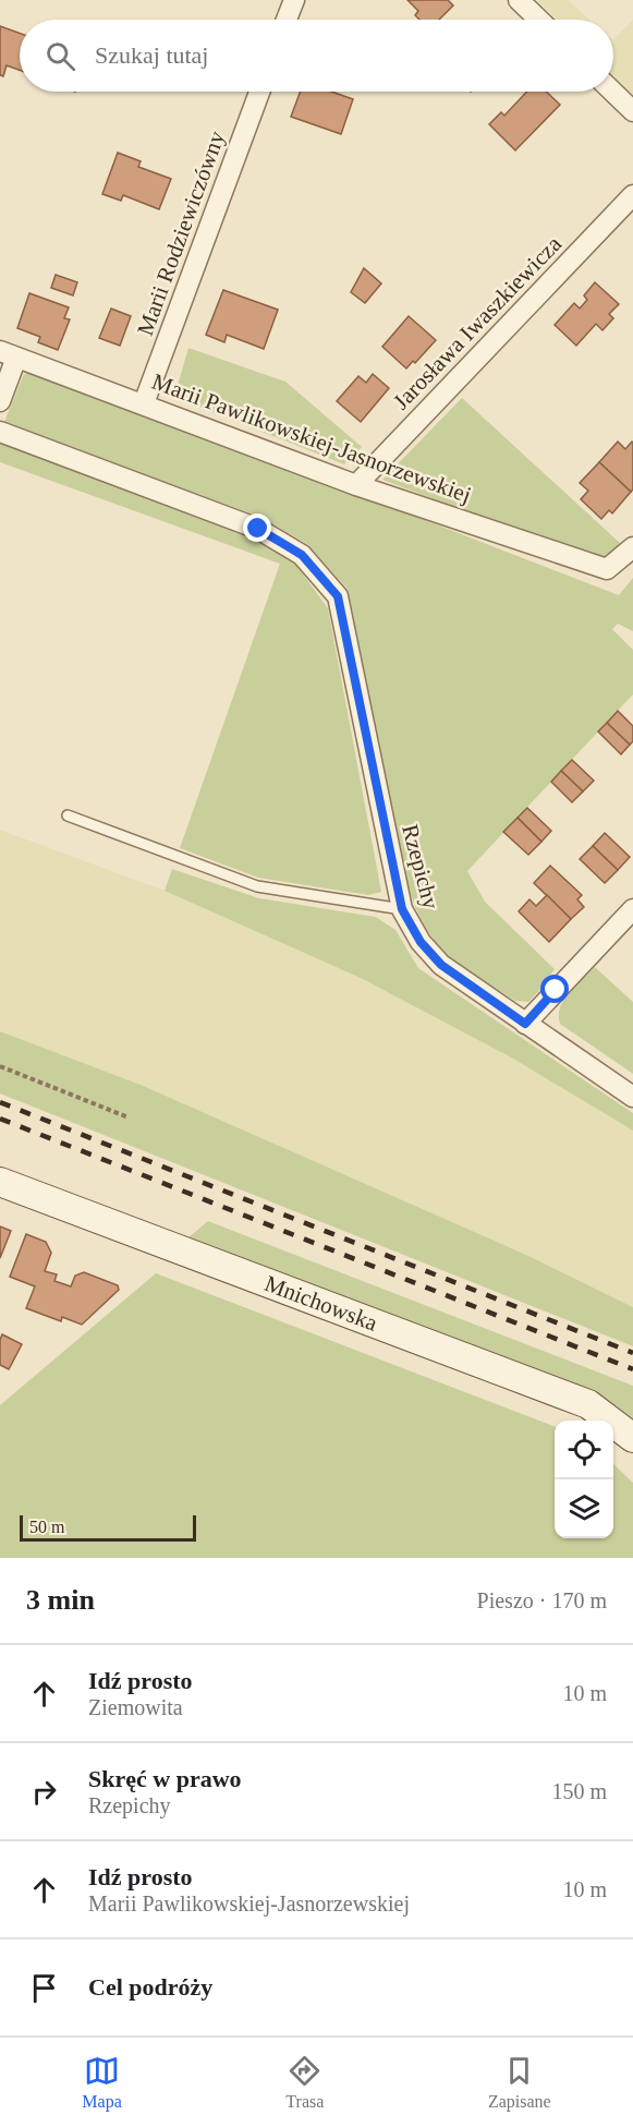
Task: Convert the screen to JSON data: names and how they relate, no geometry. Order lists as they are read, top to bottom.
{
  "streets": {
    "street": [
      "Marii Rodziewiczówny",
      "Jarosława Iwaszkiewicza",
      "Marii Pawlikowskiej-Jasnorzewskiej",
      "Rzepichy",
      "Mnichowska"
    ]
  },
  "crossings": [
    ["Marii Rodziewiczówny", "Marii Pawlikowskiej-Jasnorzewskiej"],
    ["Jarosława Iwaszkiewicza", "Marii Pawlikowskiej-Jasnorzewskiej"]
  ],
  "scale_bar": "50 m",
  "page": {
    "search": "Szukaj tutaj",
    "scale": "50 m",
    "heading": ["3 min", "Pieszo · 170 m"],
    "list": [
      ["Idź prosto", "Ziemowita", "10 m"],
      ["Skręć w prawo", "Rzepichy", "150 m"],
      ["Idź prosto", "Marii Pawlikowskiej-Jasnorzewskiej", "10 m"],
      "Cel podróży"
    ],
    "nav": ["Mapa", "Trasa", "Zapisane"]
  }
}
